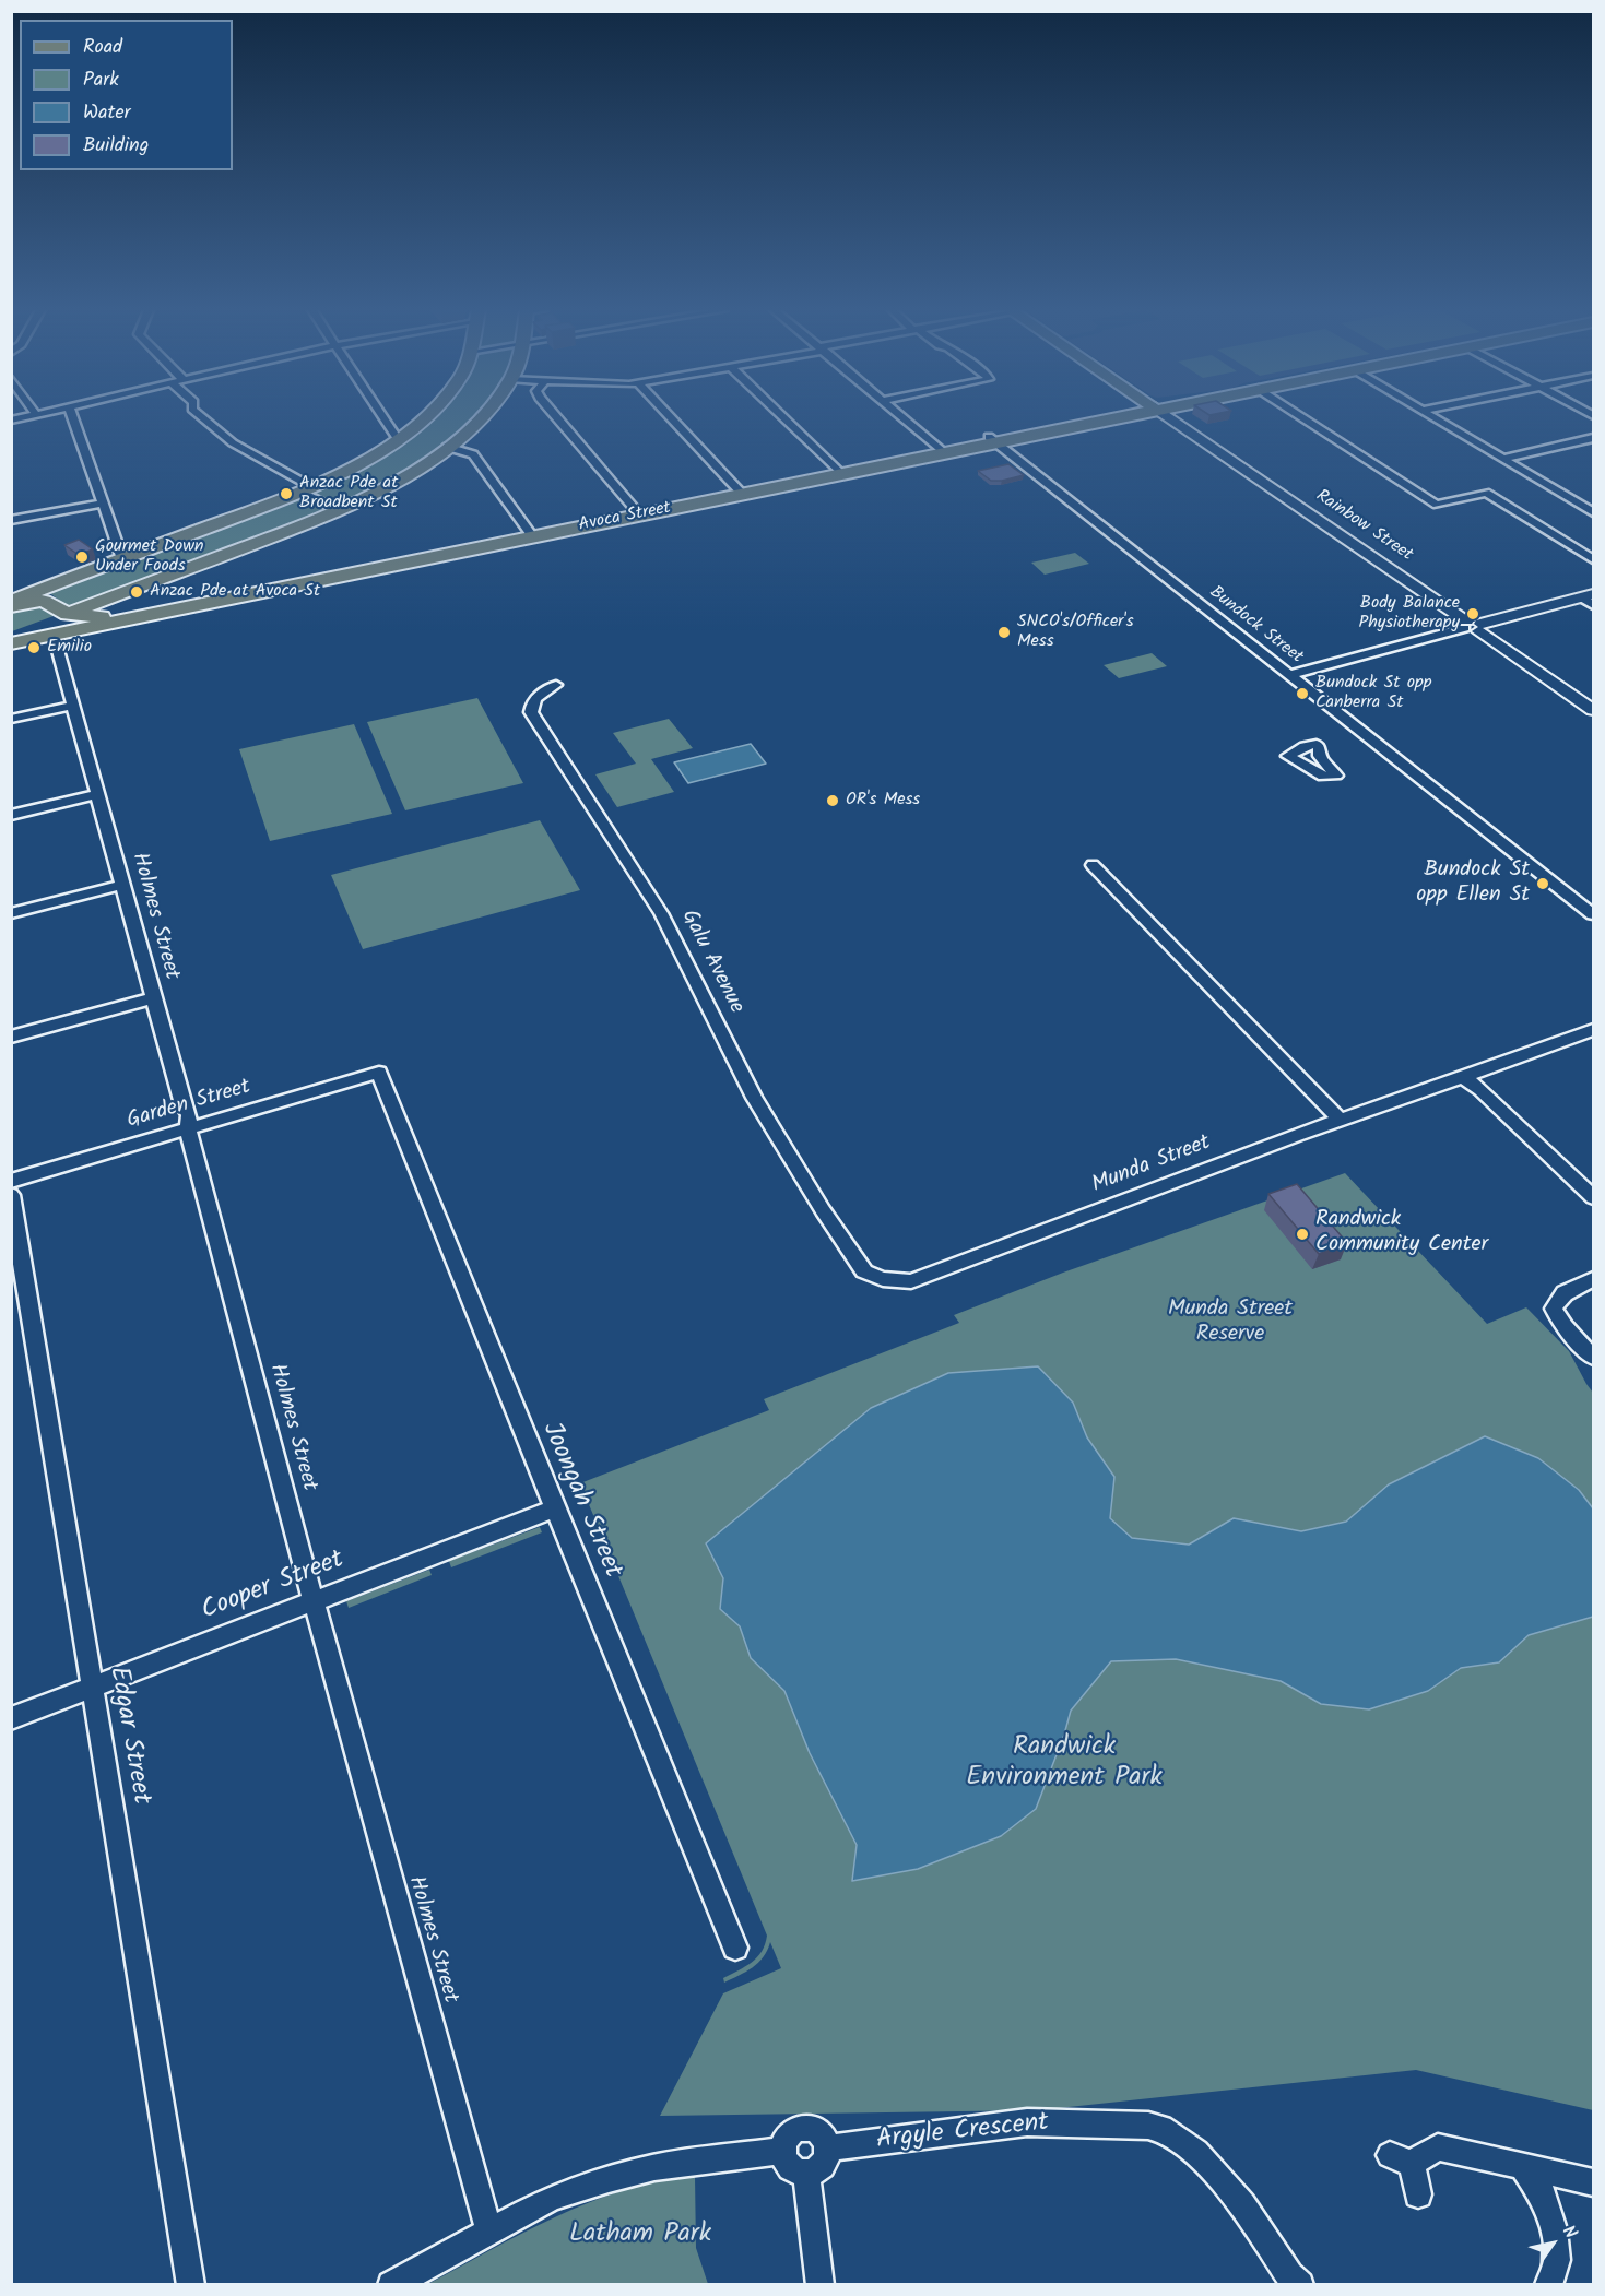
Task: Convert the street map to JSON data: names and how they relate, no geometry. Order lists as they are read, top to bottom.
{
  "streets": {
    "main road": ["Avoca Street"],
    "street": [
      "Rainbow Street",
      "Bundock Street",
      "Holmes Street",
      "Galu Avenue",
      "Garden Street",
      "Munda Street",
      "Joongah Street",
      "Cooper Street",
      "Edgar Street",
      "Argyle Crescent"
    ]
  },
  "crossings": [
    ["Avoca Street", "Bundock Street"],
    ["Avoca Street", "Holmes Street"],
    ["Holmes Street", "Garden Street"],
    ["Holmes Street", "Cooper Street"],
    ["Galu Avenue", "Munda Street"],
    ["Garden Street", "Joongah Street"],
    ["Joongah Street", "Cooper Street"],
    ["Cooper Street", "Edgar Street"]
  ],
  "parks": ["Munda Street Reserve", "Randwick Environment Park", "Latham Park"],
  "places": [
    "Anzac Pde at Broadbent St",
    "Gourmet Down Under Foods",
    "Anzac Pde at Avoca St",
    "Body Balance Physiotherapy",
    "SNCO's/Officer's Mess",
    "Emilio",
    "Bundock St opp Canberra St",
    "OR's Mess",
    "Bundock St opp Ellen St",
    "Randwick Community Center"
  ],
  "legend": [
    "Road",
    "Park",
    "Water",
    "Building"
  ],
  "north": "top right"
}
